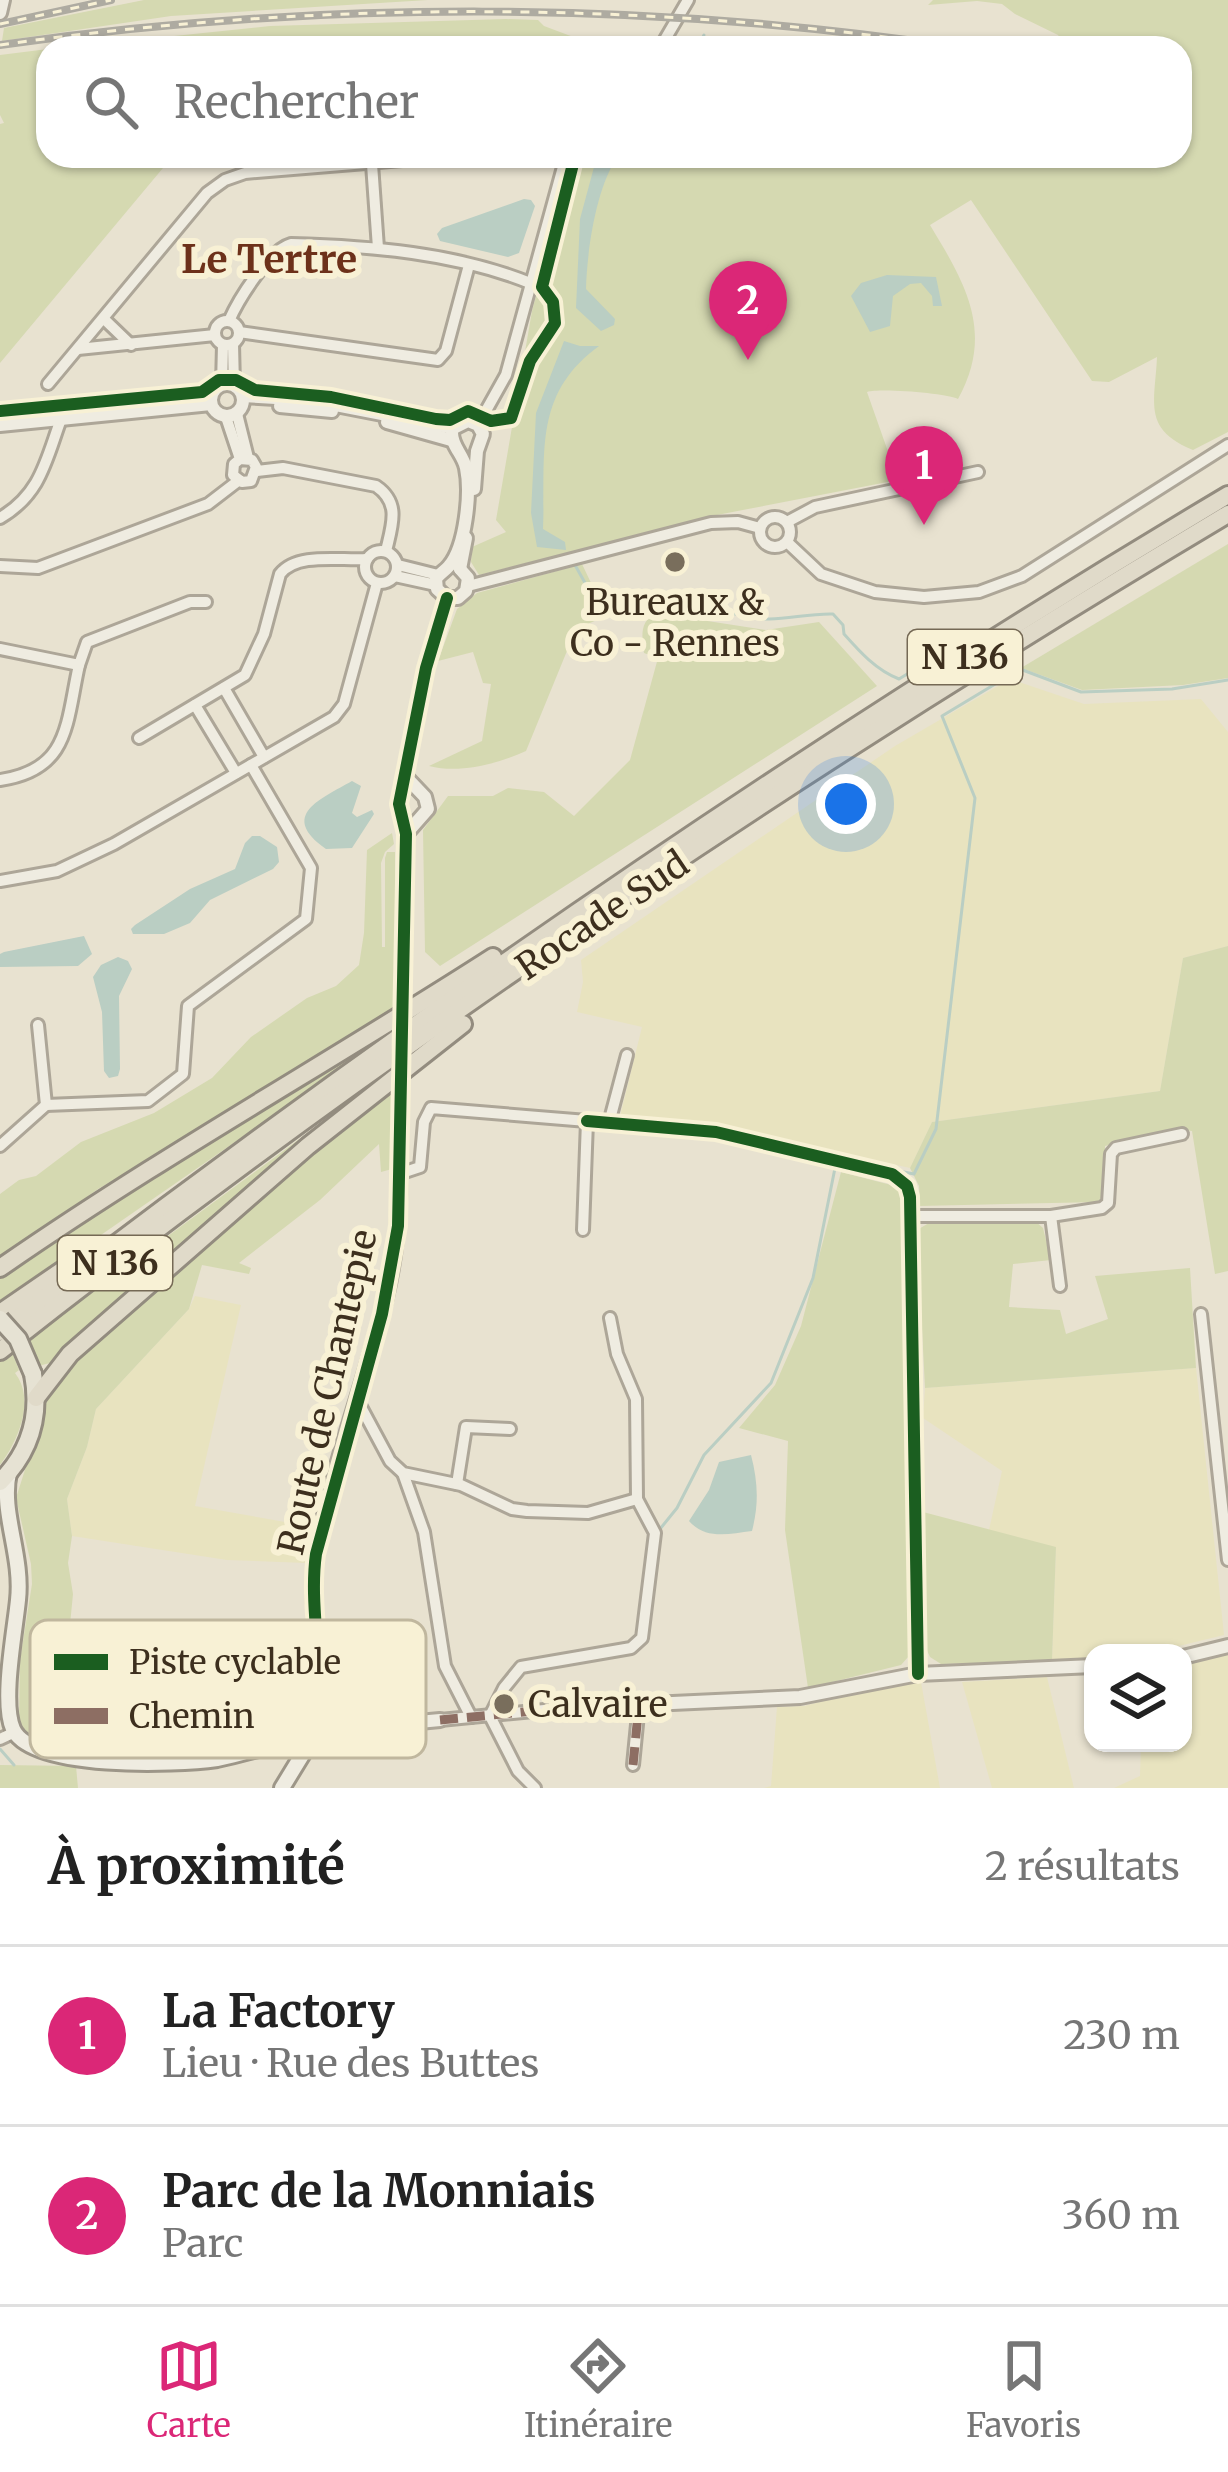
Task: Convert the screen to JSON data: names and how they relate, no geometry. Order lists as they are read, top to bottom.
{
  "streets": {
    "highway": ["N 136", "Rocade Sud"],
    "main road": ["Route de Chantepie"]
  },
  "districts": ["Le Tertre"],
  "places": ["Bureaux & Co - Rennes", "Calvaire"],
  "legend": ["Piste cyclable", "Chemin"],
  "page": {
    "search": "Rechercher",
    "pins": ["2", "1"],
    "heading": ["À proximité", "2 résultats"],
    "list": [
      {
        "mark": "1",
        "name": "La Factory",
        "note": "Lieu · Rue des Buttes",
        "value": "230 m"
      },
      {
        "mark": "2",
        "name": "Parc de la Monniais",
        "note": "Parc",
        "value": "360 m"
      }
    ],
    "nav": ["Carte", "Itinéraire", "Favoris"]
  }
}
